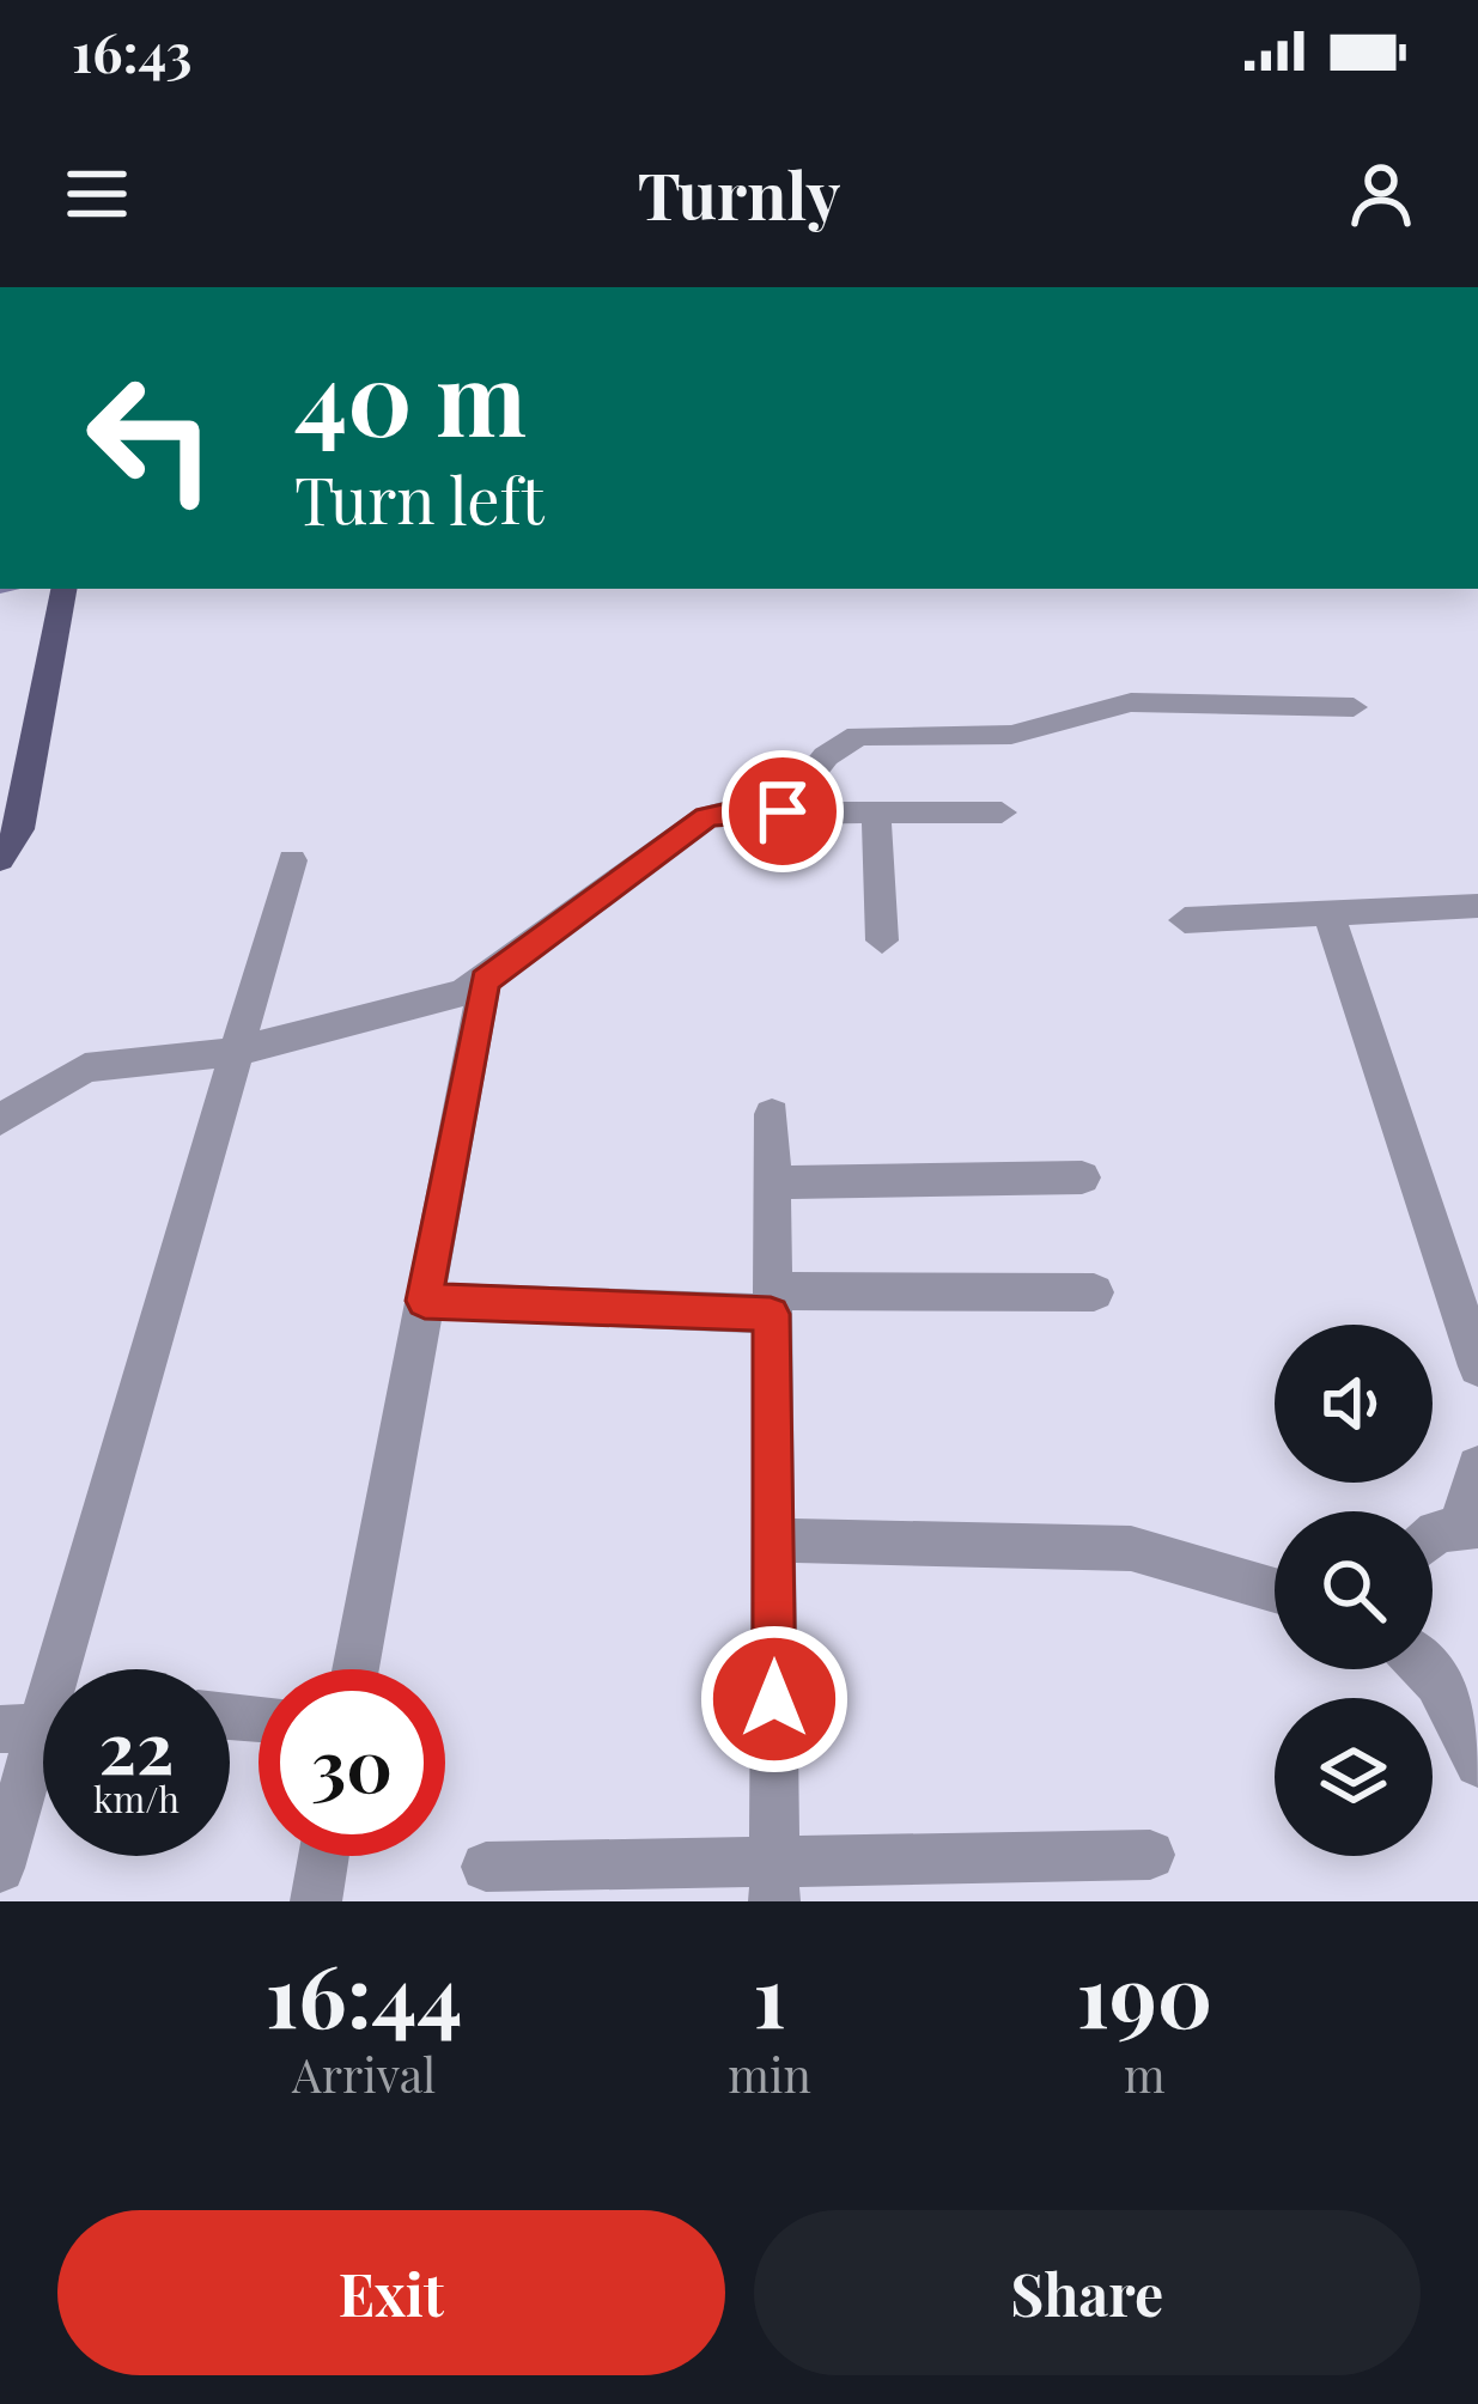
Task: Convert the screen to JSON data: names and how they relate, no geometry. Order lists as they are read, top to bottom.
{
  "page": {
    "status": "16:43",
    "header": "Turnly",
    "turn": ["40 m", "Turn left"],
    "speed": "22 km/h",
    "limit": "30",
    "eta": [
      "16:44",
      "Arrival",
      "1",
      "min",
      "190",
      "m"
    ],
    "buttons": ["Exit", "Share"]
  }
}
